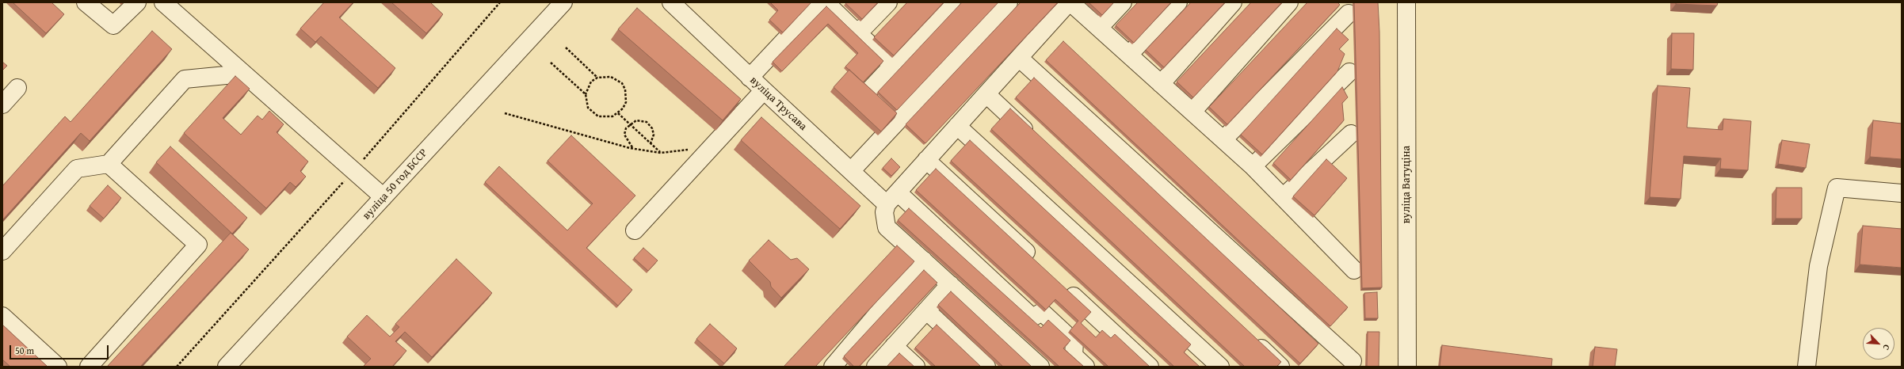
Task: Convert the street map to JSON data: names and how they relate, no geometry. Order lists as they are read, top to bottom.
{
  "streets": {
    "street": ["вуліца Трусава", "вуліца 50 год БССР", "вуліца Ватуціна"]
  },
  "scale_bar": "50 m",
  "north": "bottom right"
}
